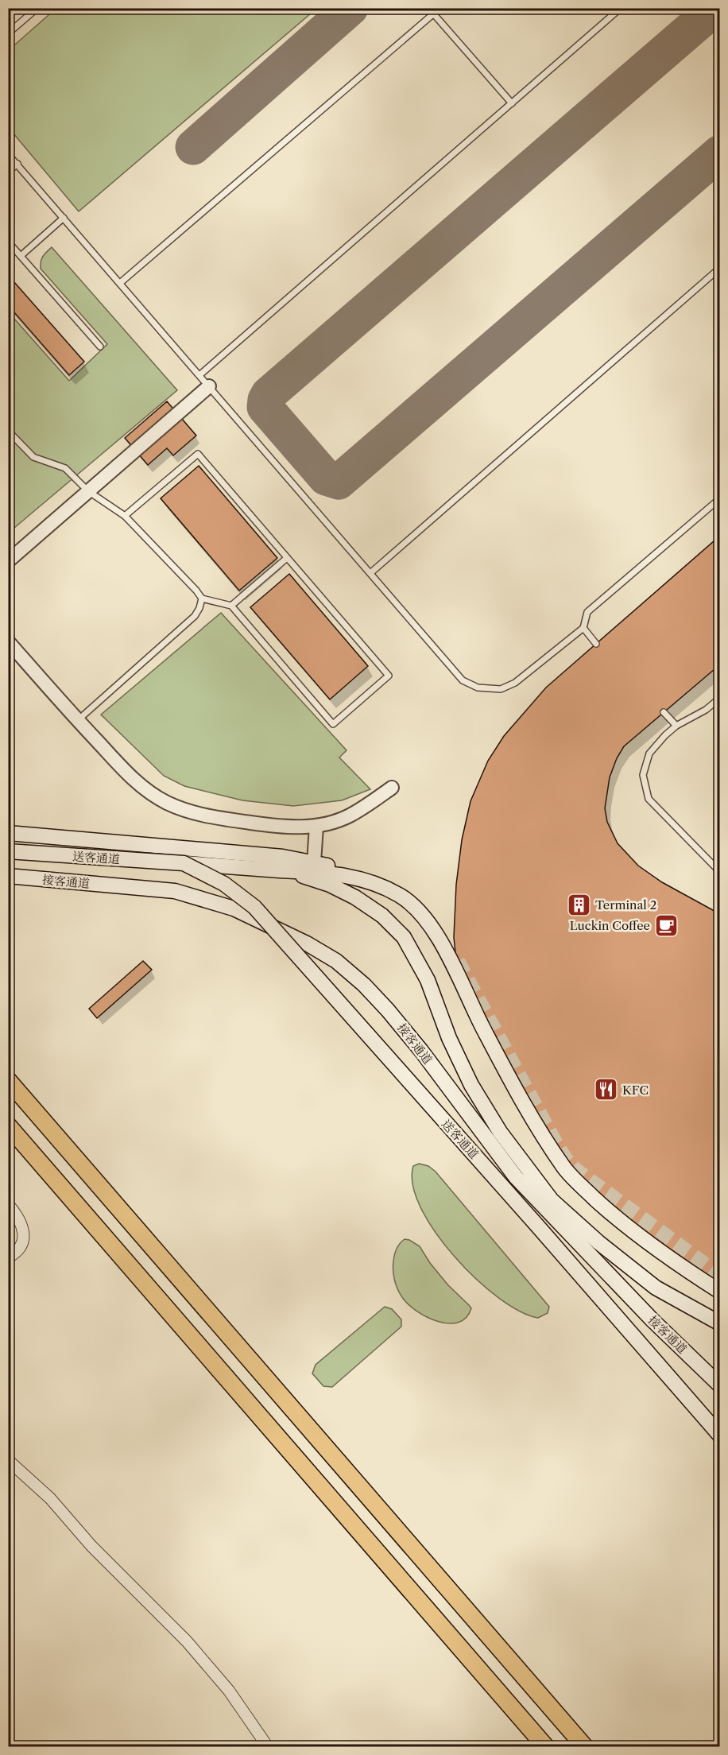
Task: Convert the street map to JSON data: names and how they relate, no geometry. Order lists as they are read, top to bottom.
{
  "streets": {
    "main road": ["送客通道", "接客通道"]
  },
  "places": {
    "building": ["Terminal 2"],
    "cafe": ["Luckin Coffee"],
    "restaurant": ["KFC"]
  }
}
